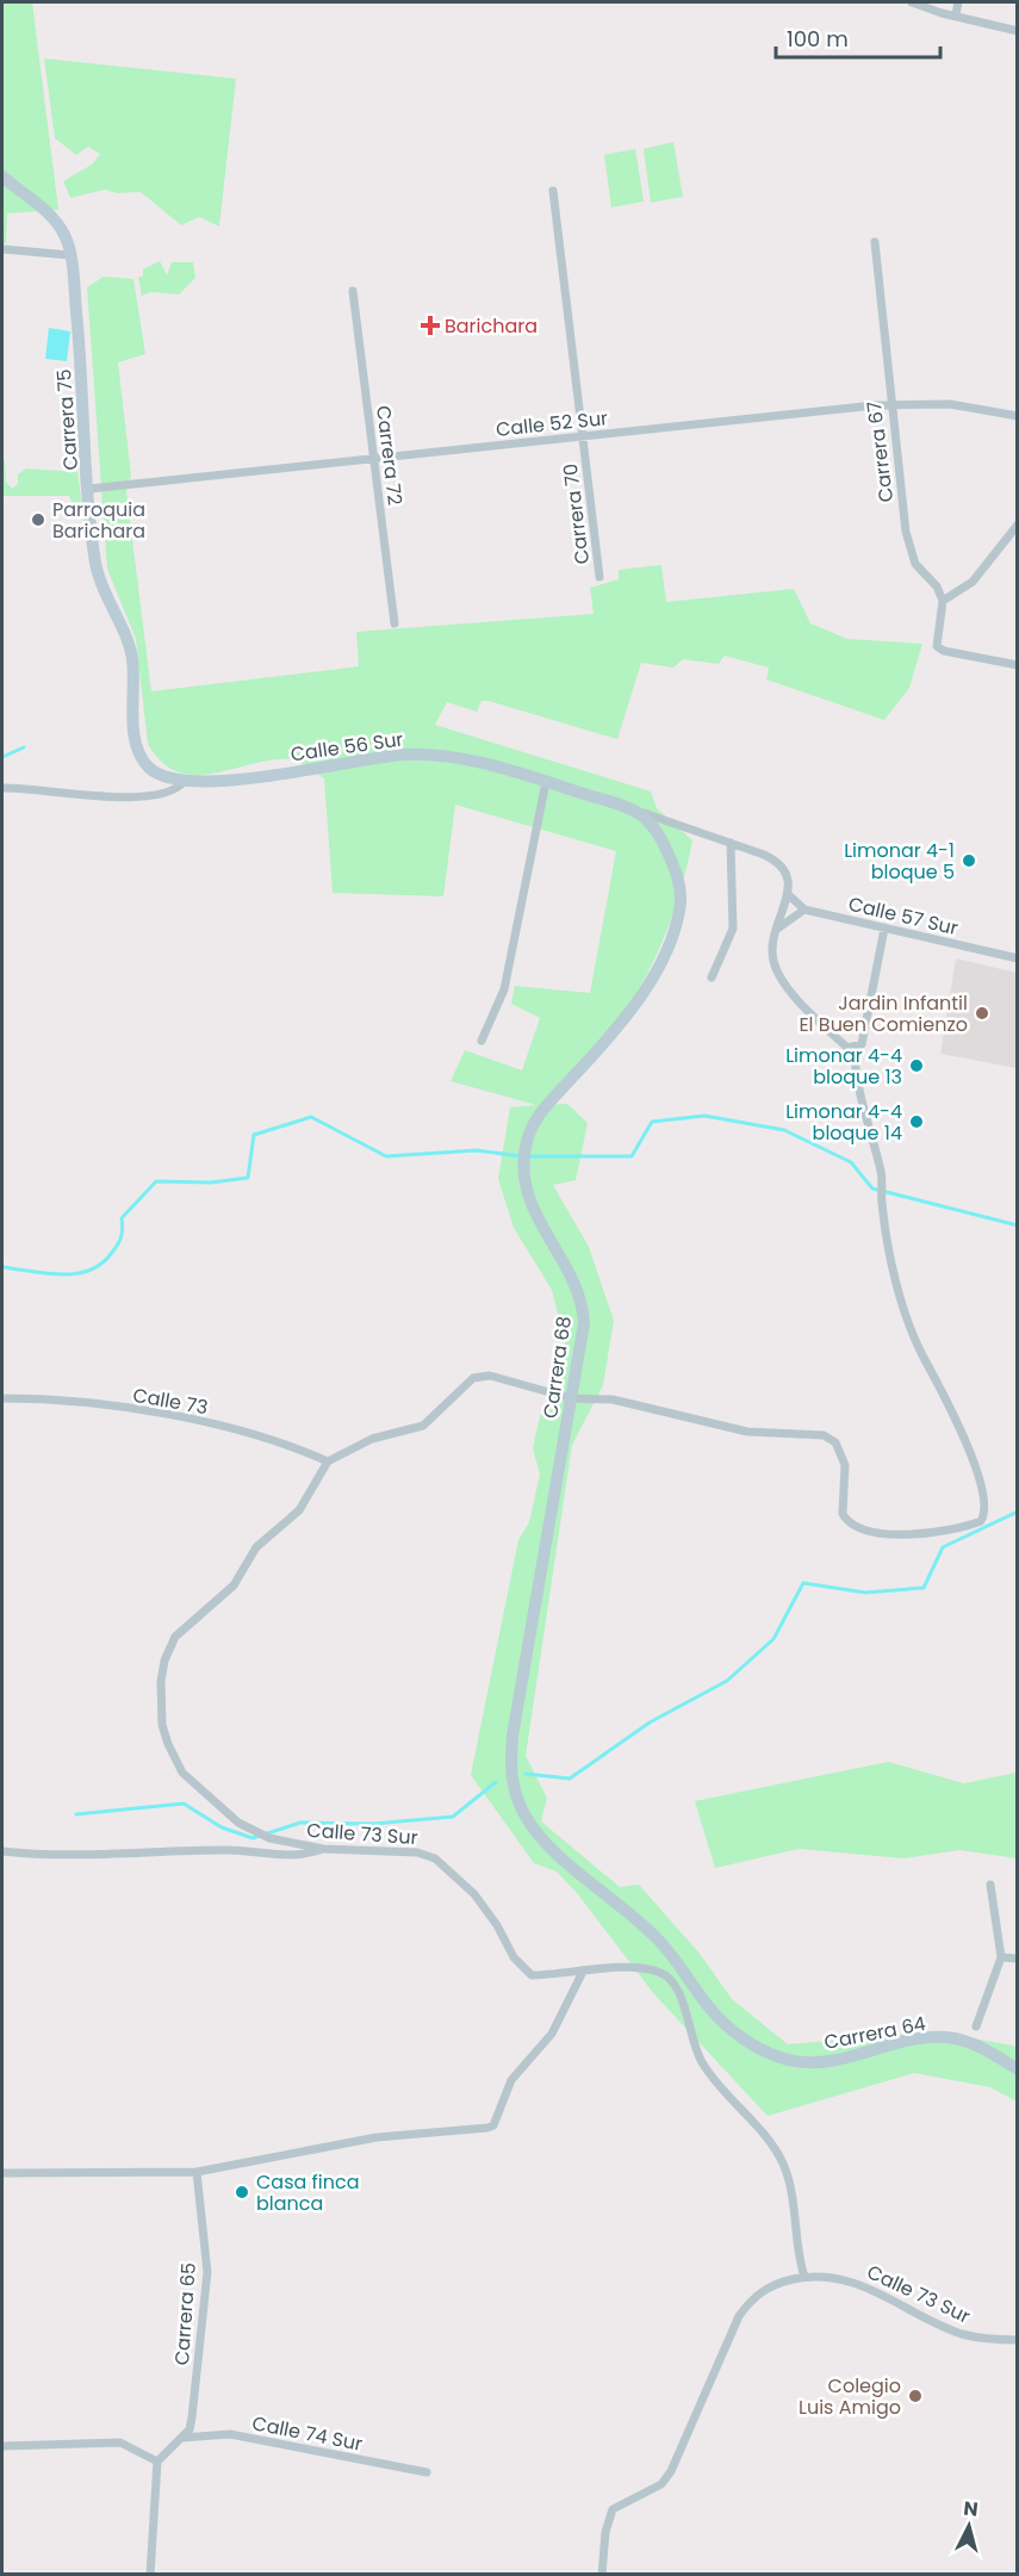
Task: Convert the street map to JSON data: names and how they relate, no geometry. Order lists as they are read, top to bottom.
{
  "streets": {
    "street": [
      "Carrera 75",
      "Calle 52 Sur",
      "Carrera 67",
      "Carrera 72",
      "Carrera 70",
      "Calle 56 Sur",
      "Calle 57 Sur",
      "Carrera 68",
      "Calle 73",
      "Calle 73 Sur",
      "Carrera 64",
      "Carrera 65",
      "Calle 74 Sur"
    ]
  },
  "crossings": [
    ["Carrera 75", "Calle 52 Sur"],
    ["Carrera 75", "Calle 56 Sur"],
    ["Calle 52 Sur", "Carrera 67"],
    ["Calle 52 Sur", "Carrera 72"],
    ["Calle 52 Sur", "Carrera 70"],
    ["Calle 56 Sur", "Carrera 68"],
    ["Carrera 68", "Carrera 64"],
    ["Calle 73", "Calle 73 Sur"],
    ["Carrera 65", "Calle 74 Sur"]
  ],
  "places": {
    "health": ["Barichara"],
    "other": [
      "Parroquia Barichara",
      "Limonar 4-1 bloque 5",
      "Jardin Infantil El Buen Comienzo",
      "Limonar 4-4 bloque 13",
      "Limonar 4-4 bloque 14",
      "Casa finca blanca",
      "Colegio Luis Amigo"
    ]
  },
  "scale_bar": "100 m",
  "north": "top"
}
